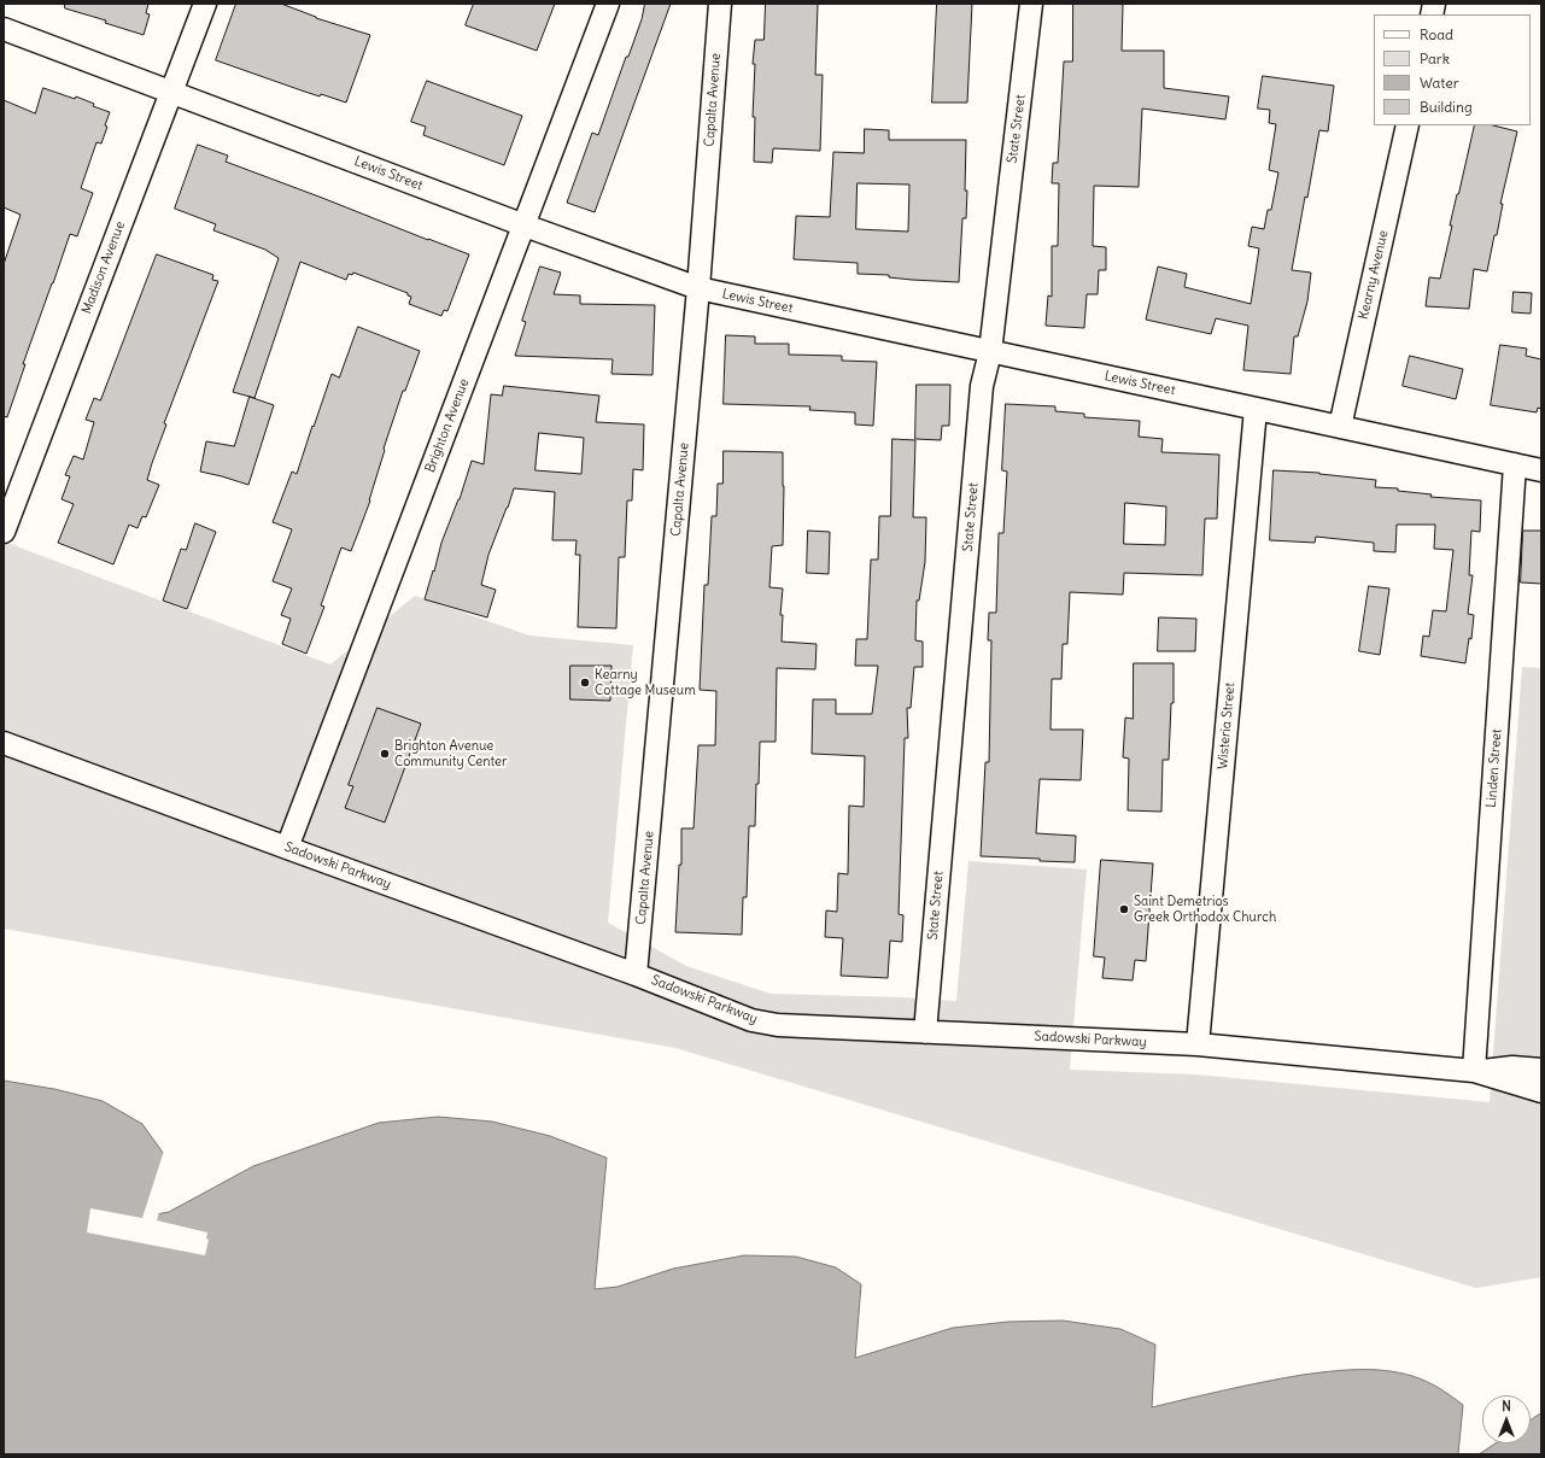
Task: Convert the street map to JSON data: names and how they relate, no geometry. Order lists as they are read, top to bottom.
{
  "streets": {
    "street": [
      "Capalta Avenue",
      "State Street",
      "Lewis Street",
      "Madison Avenue",
      "Kearny Avenue",
      "Brighton Avenue",
      "Wisteria Street",
      "Linden Street",
      "Sadowski Parkway"
    ]
  },
  "crossings": [
    ["Capalta Avenue", "Lewis Street"],
    ["Capalta Avenue", "Sadowski Parkway"],
    ["State Street", "Lewis Street"],
    ["State Street", "Sadowski Parkway"],
    ["Lewis Street", "Madison Avenue"],
    ["Lewis Street", "Kearny Avenue"],
    ["Lewis Street", "Brighton Avenue"],
    ["Lewis Street", "Wisteria Street"],
    ["Lewis Street", "Linden Street"],
    ["Brighton Avenue", "Sadowski Parkway"],
    ["Wisteria Street", "Sadowski Parkway"],
    ["Linden Street", "Sadowski Parkway"]
  ],
  "places": ["Kearny Cottage Museum", "Brighton Avenue Community Center", "Saint Demetrios Greek Orthodox Church"],
  "legend": [
    "Road",
    "Park",
    "Water",
    "Building"
  ],
  "north": "top"
}
